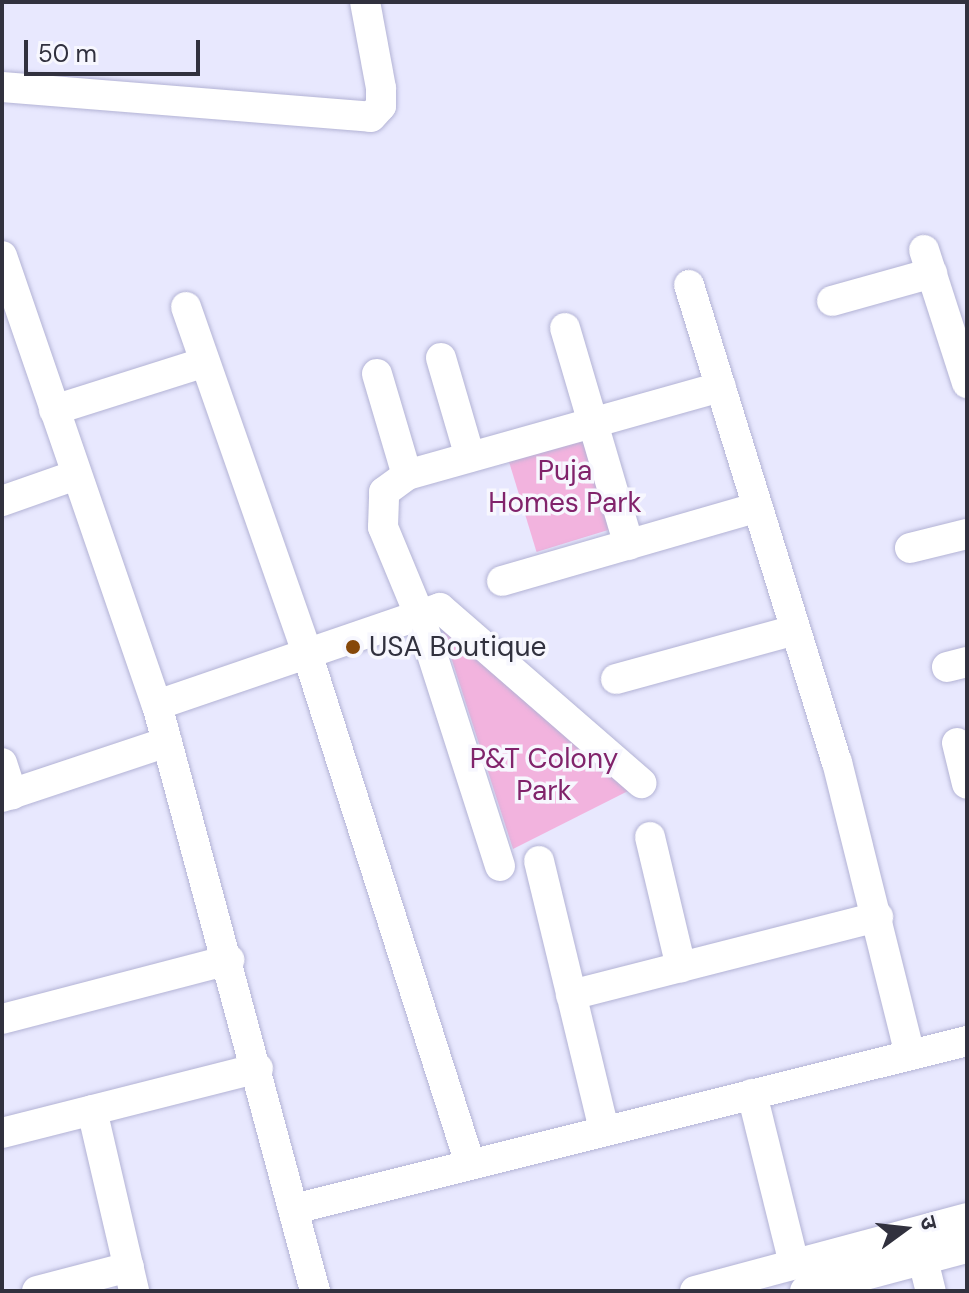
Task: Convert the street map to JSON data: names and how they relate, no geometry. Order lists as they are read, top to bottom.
{
  "parks": ["Puja Homes Park", "P&T Colony Park"],
  "places": ["USA Boutique"],
  "scale_bar": "50 m",
  "north": "right"
}
